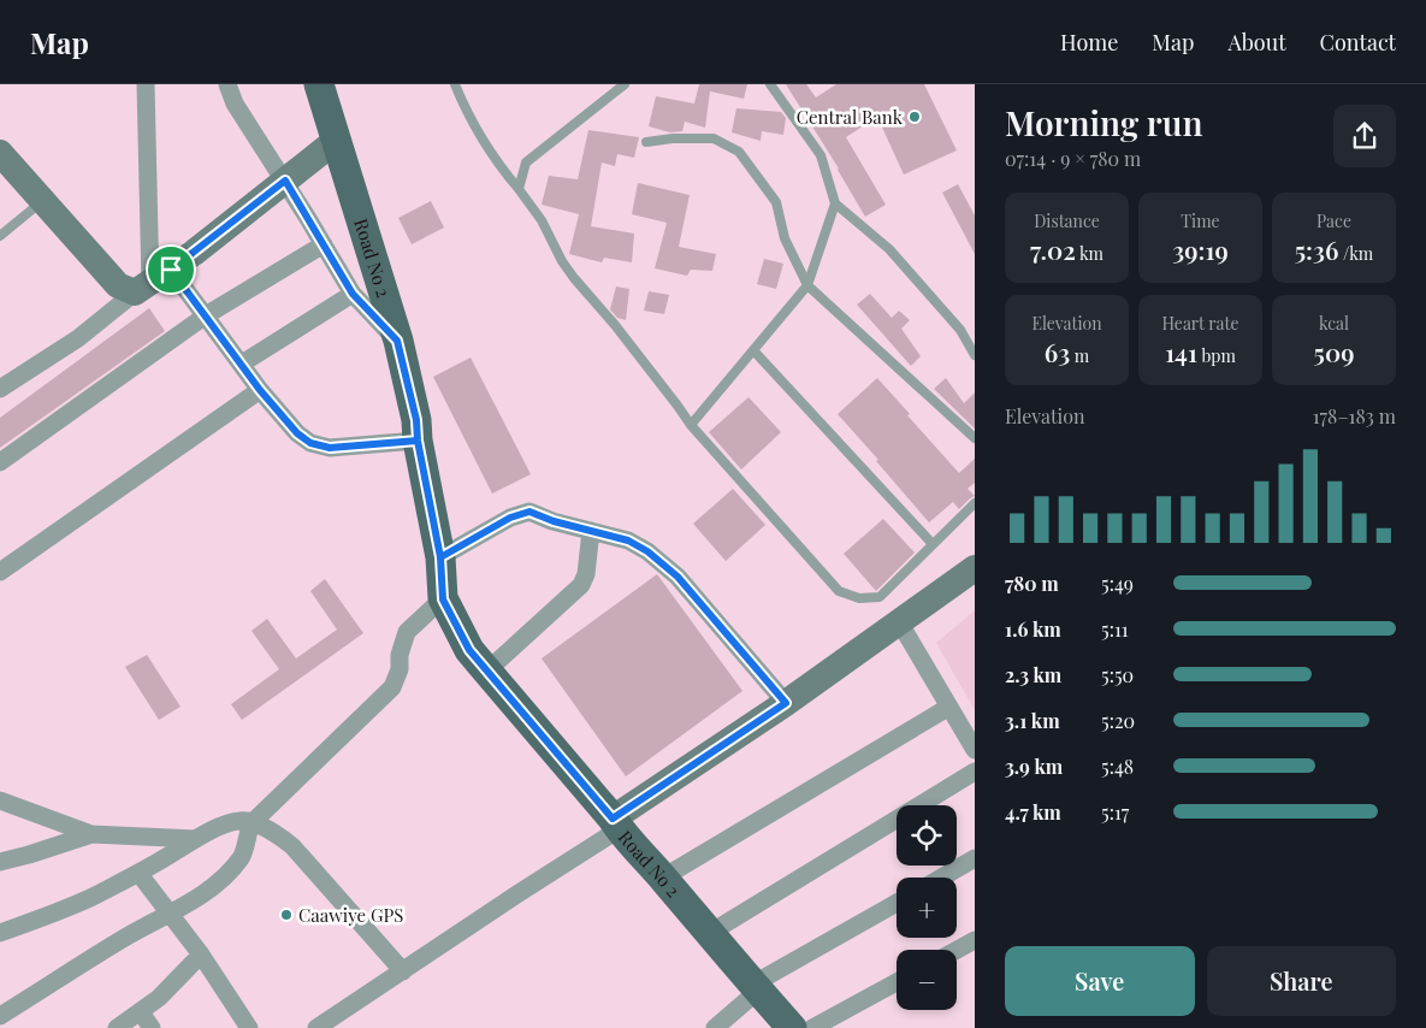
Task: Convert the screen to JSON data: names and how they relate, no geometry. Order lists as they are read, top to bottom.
{
  "streets": {
    "main road": ["Road No 2"]
  },
  "places": ["Central Bank", "Caawiye GPS"],
  "page": {
    "header": "Map",
    "nav": [
      "Home",
      "Map",
      "About",
      "Contact"
    ],
    "heading": ["Morning run", "07:14 · 9 × 780 m"],
    "stats": [
      ["Distance", "7.02 km"],
      ["Time", "39:19"],
      ["Pace", "5:36 /km"],
      ["Elevation", "63 m"],
      ["Heart rate", "141 bpm"],
      ["kcal", "509"]
    ],
    "chart": ["Elevation", "178–183 m"],
    "list": [
      {
        "name": "780 m",
        "note": "5:49"
      },
      {
        "name": "1.6 km",
        "note": "5:11"
      },
      {
        "name": "2.3 km",
        "note": "5:50"
      },
      {
        "name": "3.1 km",
        "note": "5:20"
      },
      {
        "name": "3.9 km",
        "note": "5:48"
      },
      {
        "name": "4.7 km",
        "note": "5:17"
      }
    ],
    "map_buttons": ["+", "−"],
    "buttons": ["Save", "Share"]
  }
}
